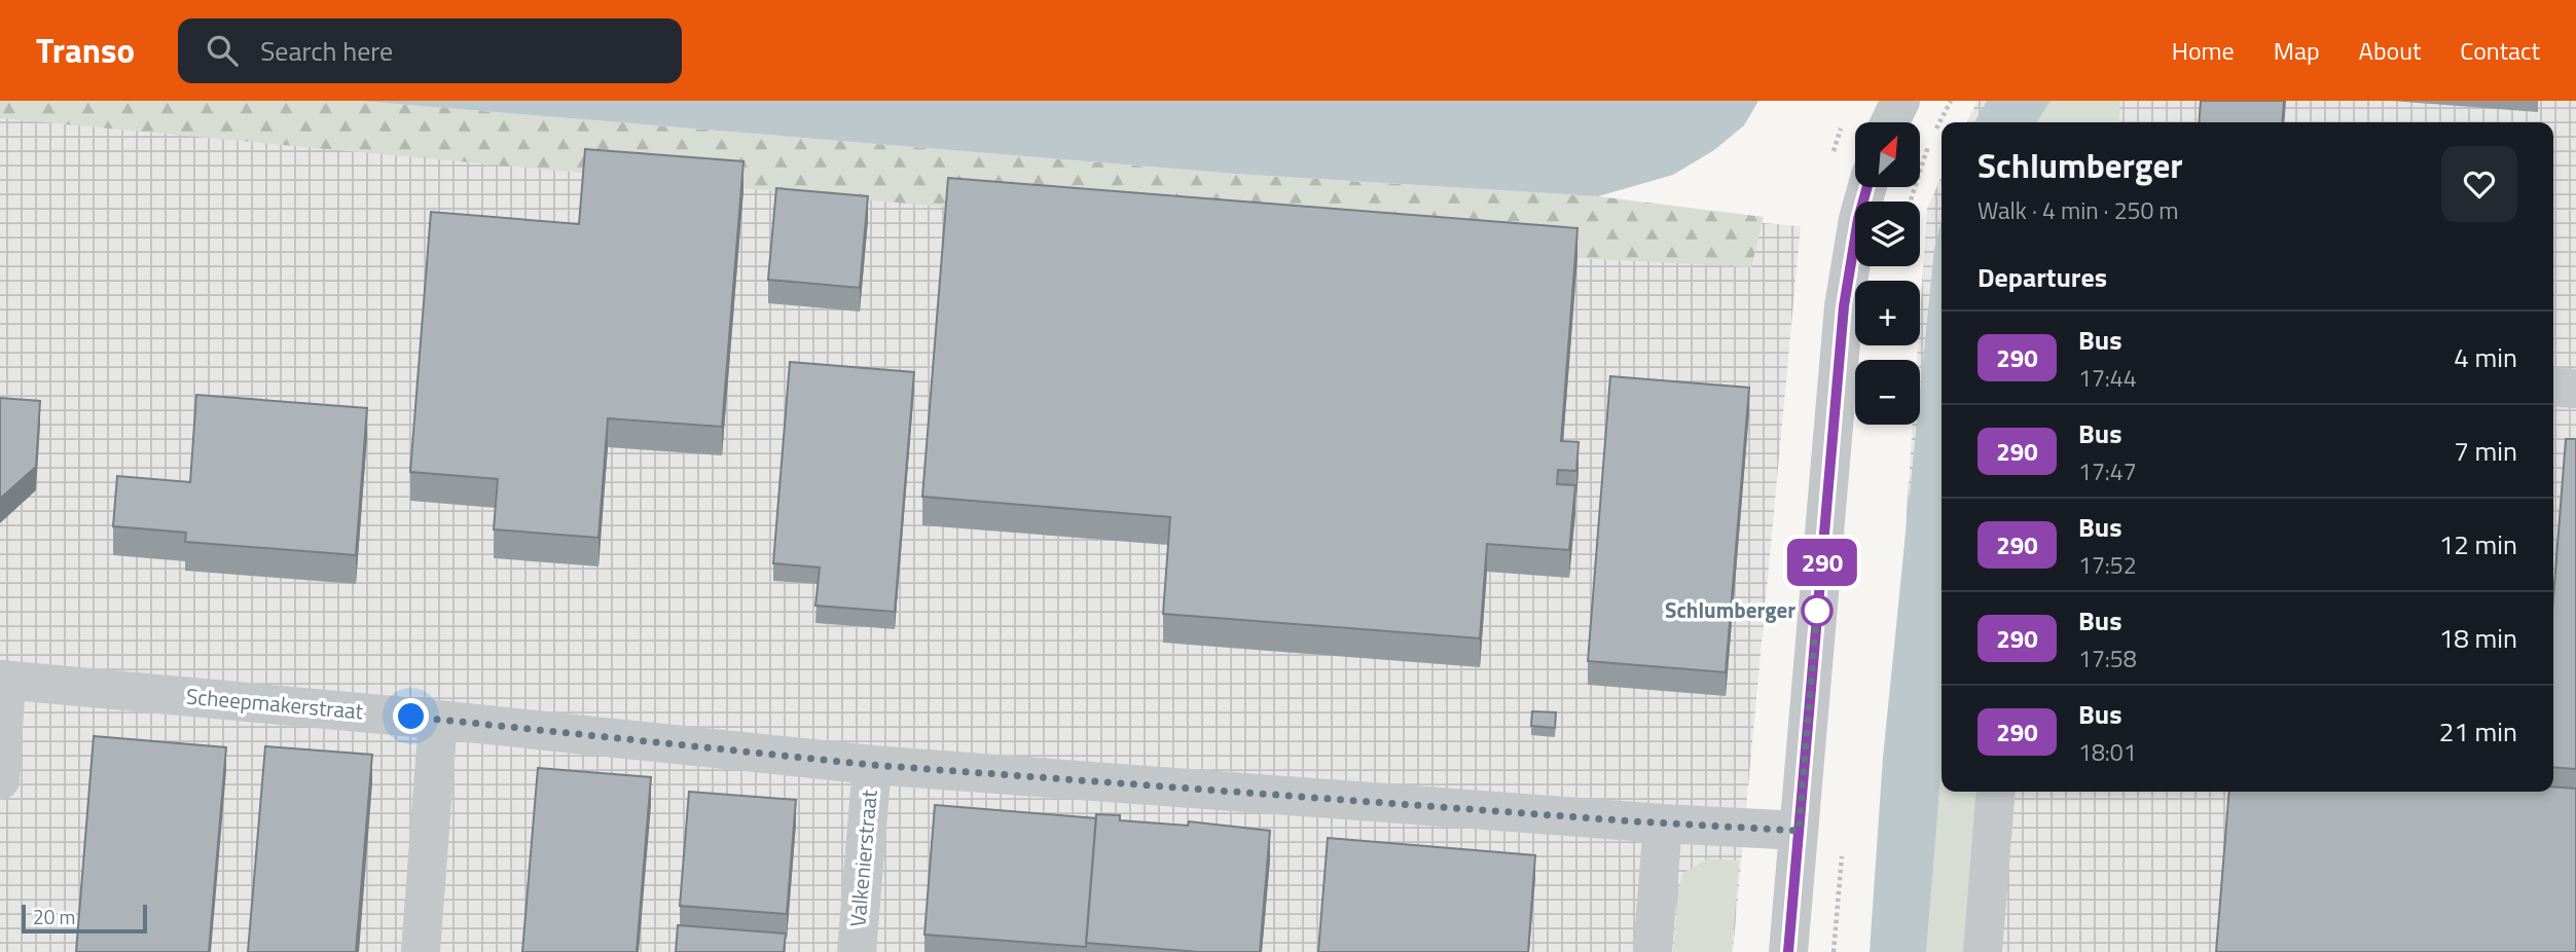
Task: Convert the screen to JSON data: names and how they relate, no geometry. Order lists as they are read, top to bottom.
{
  "streets": {
    "street": ["Scheepmakerstraat", "Valkenierstraat"]
  },
  "crossings": [
    ["Scheepmakerstraat", "Valkenierstraat"]
  ],
  "places": ["Schlumberger"],
  "lines": ["bus line 290"],
  "scale_bar": "20 m",
  "north": "top right",
  "page": {
    "header": "Transo",
    "search": "Search here",
    "nav": [
      "Home",
      "Map",
      "About",
      "Contact"
    ],
    "on_map": "290",
    "map_buttons": ["+", "−"],
    "heading": [
      ["Schlumberger", "Walk · 4 min · 250 m"],
      "Departures"
    ],
    "list": [
      {
        "mark": "290",
        "name": "Bus",
        "note": "17:44",
        "value": "4 min"
      },
      {
        "mark": "290",
        "name": "Bus",
        "note": "17:47",
        "value": "7 min"
      },
      {
        "mark": "290",
        "name": "Bus",
        "note": "17:52",
        "value": "12 min"
      },
      {
        "mark": "290",
        "name": "Bus",
        "note": "17:58",
        "value": "18 min"
      },
      {
        "mark": "290",
        "name": "Bus",
        "note": "18:01",
        "value": "21 min"
      }
    ],
    "scale": "20 m"
  }
}
